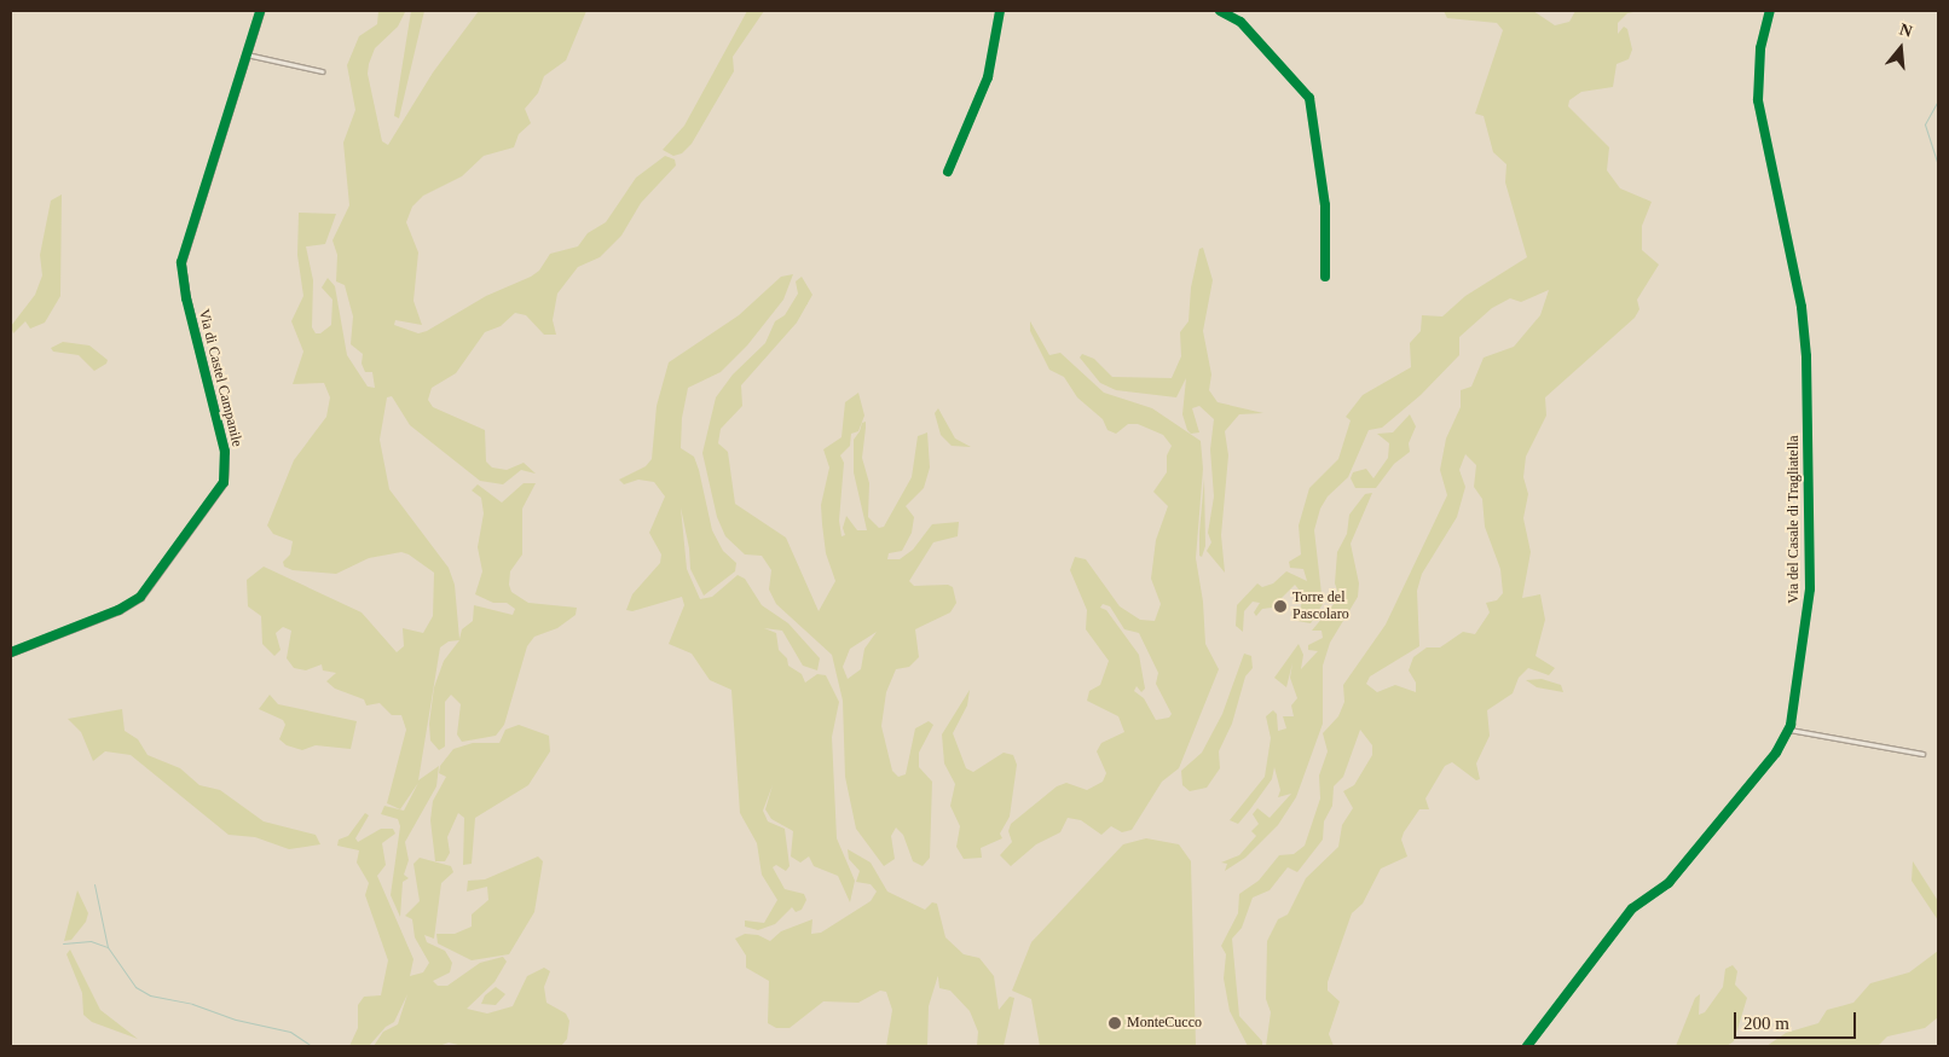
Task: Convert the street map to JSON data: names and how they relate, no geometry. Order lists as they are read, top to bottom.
{
  "streets": {
    "street": ["Via di Castel Campanile", "Via del Casale di Tragliatella"]
  },
  "places": ["Torre del Pascolaro", "MonteCucco"],
  "scale_bar": "200 m",
  "north": "top"
}
